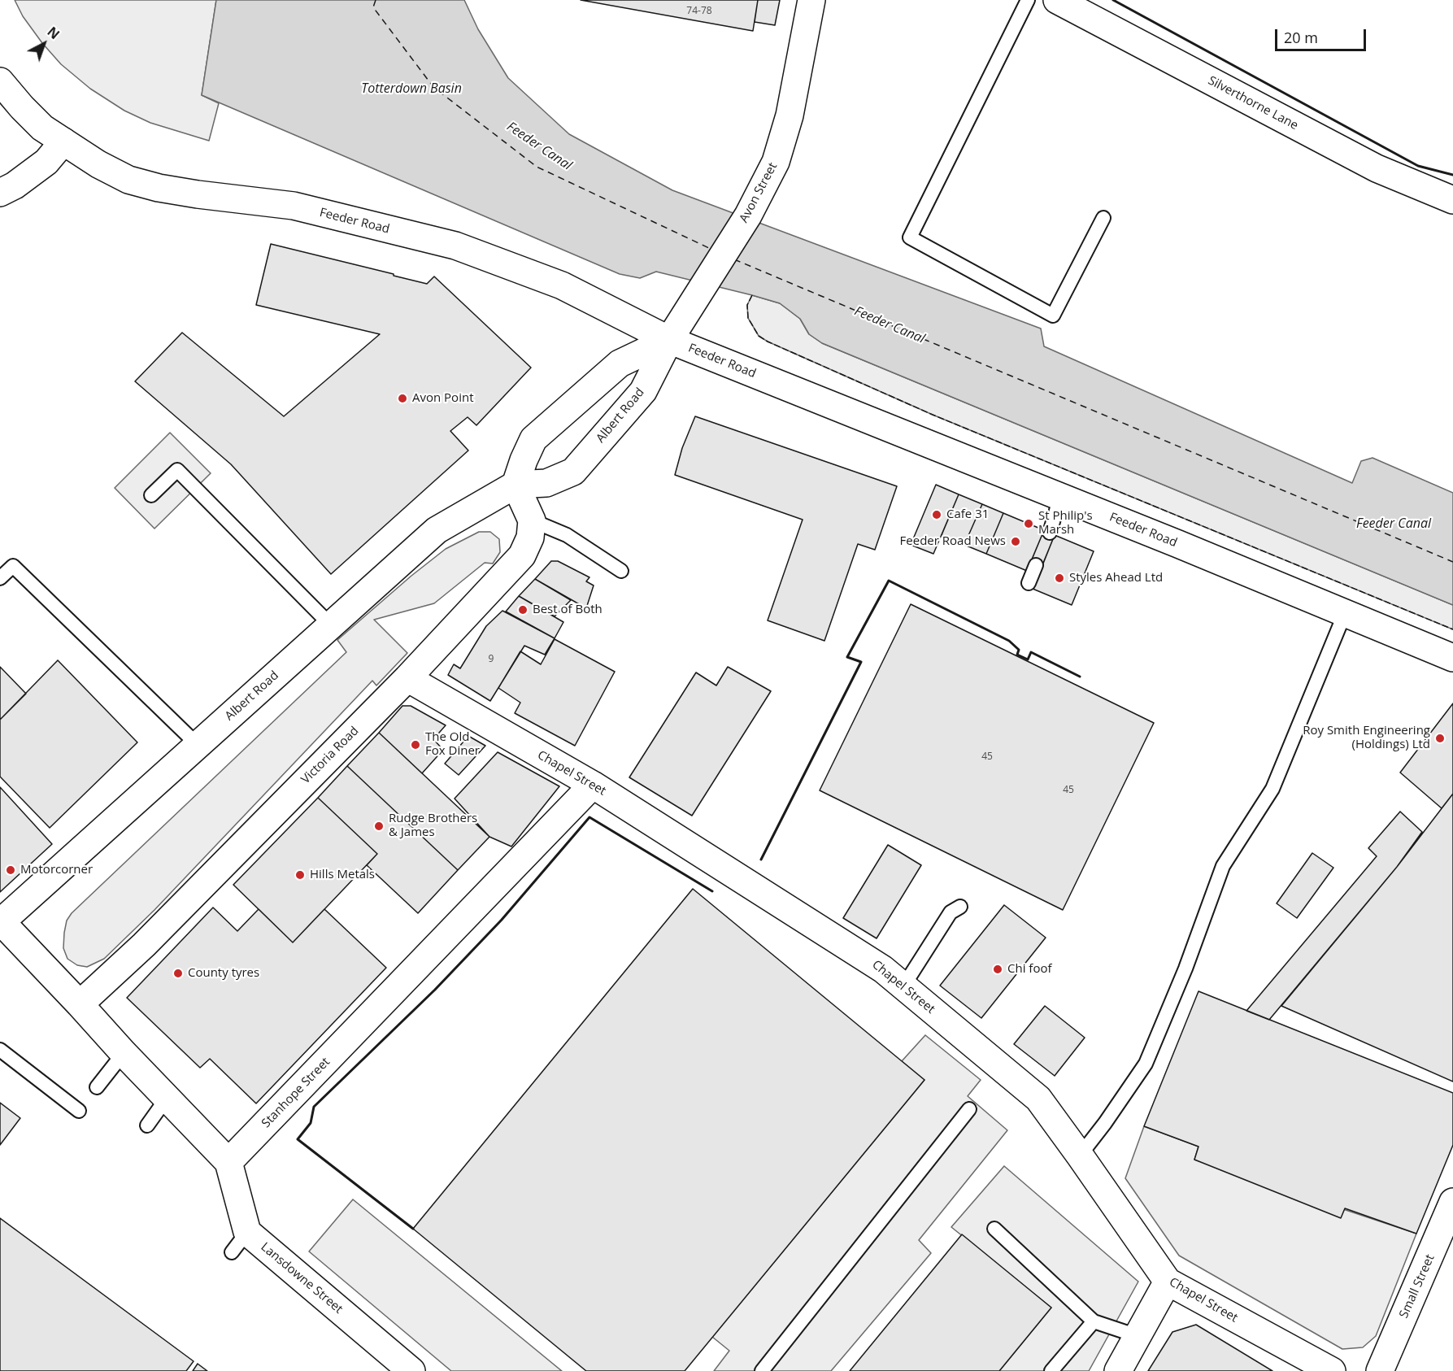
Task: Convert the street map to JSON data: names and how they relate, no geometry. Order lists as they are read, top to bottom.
{
  "streets": {
    "street": [
      "Silverthorne Lane",
      "Avon Street",
      "Feeder Road",
      "Albert Road",
      "Victoria Road",
      "Chapel Street",
      "Stanhope Street",
      "Lansdowne Street",
      "Small Street"
    ]
  },
  "crossings": [
    ["Avon Street", "Feeder Road"],
    ["Avon Street", "Albert Road"],
    ["Feeder Road", "Albert Road"],
    ["Victoria Road", "Chapel Street"],
    ["Chapel Street", "Stanhope Street"],
    ["Stanhope Street", "Lansdowne Street"]
  ],
  "water": ["Totterdown Basin", "Feeder Canal"],
  "places": [
    "Avon Point",
    "Cafe 31",
    "St Philip's Marsh",
    "Feeder Road News",
    "Styles Ahead Ltd",
    "Best of Both",
    "Roy Smith Engineering (Holdings) Ltd",
    "The Old Fox Diner",
    "Rudge Brothers & James",
    "Motorcorner",
    "Hills Metals",
    "Chi foof",
    "County tyres"
  ],
  "house_numbers": [
    "74-78",
    "9",
    "45",
    "45"
  ],
  "scale_bar": "20 m",
  "north": "top right"
}
